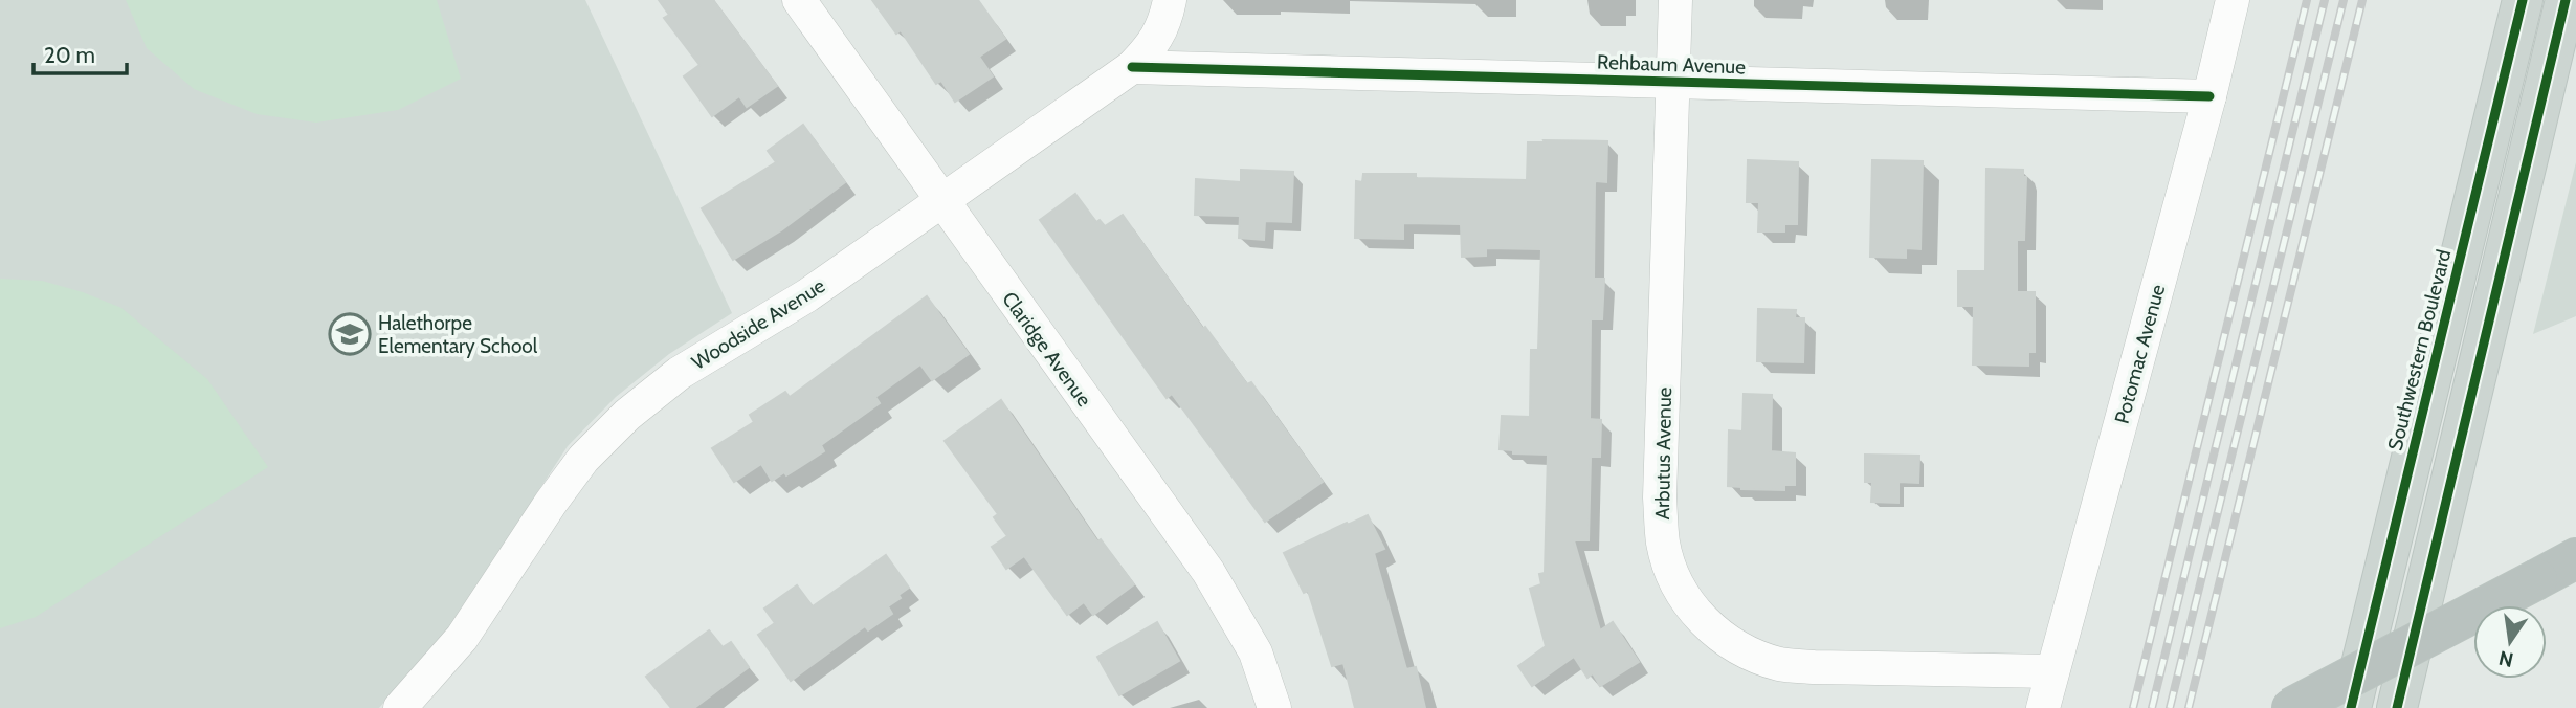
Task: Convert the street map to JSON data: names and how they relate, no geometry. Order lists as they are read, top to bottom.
{
  "streets": {
    "main road": ["Southwestern Boulevard"],
    "street": [
      "Rehbaum Avenue",
      "Woodside Avenue",
      "Claridge Avenue",
      "Potomac Avenue",
      "Arbutus Avenue"
    ]
  },
  "crossings": [
    ["Rehbaum Avenue", "Woodside Avenue"],
    ["Rehbaum Avenue", "Potomac Avenue"],
    ["Rehbaum Avenue", "Arbutus Avenue"],
    ["Woodside Avenue", "Claridge Avenue"],
    ["Potomac Avenue", "Arbutus Avenue"]
  ],
  "places": {
    "school or university": ["Halethorpe Elementary School"]
  },
  "scale_bar": "20 m",
  "north": "bottom"
}
